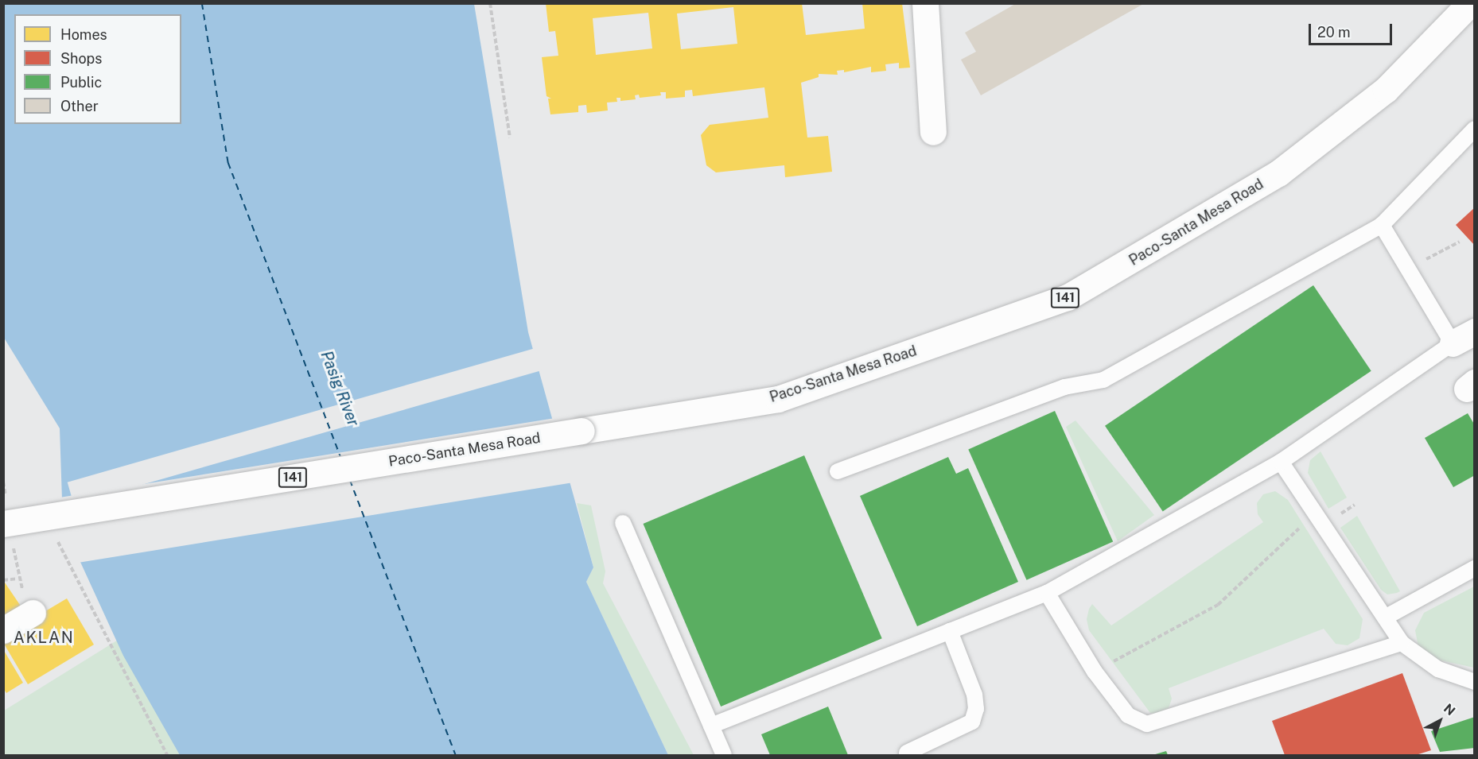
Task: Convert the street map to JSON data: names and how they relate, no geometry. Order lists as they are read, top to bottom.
{
  "streets": {
    "main road": ["Paco-Santa Mesa Road", "141"]
  },
  "districts": ["AKLAN"],
  "water": ["Pasig River"],
  "legend": [
    "Homes",
    "Shops",
    "Public",
    "Other"
  ],
  "scale_bar": "20 m",
  "north": "top right"
}
